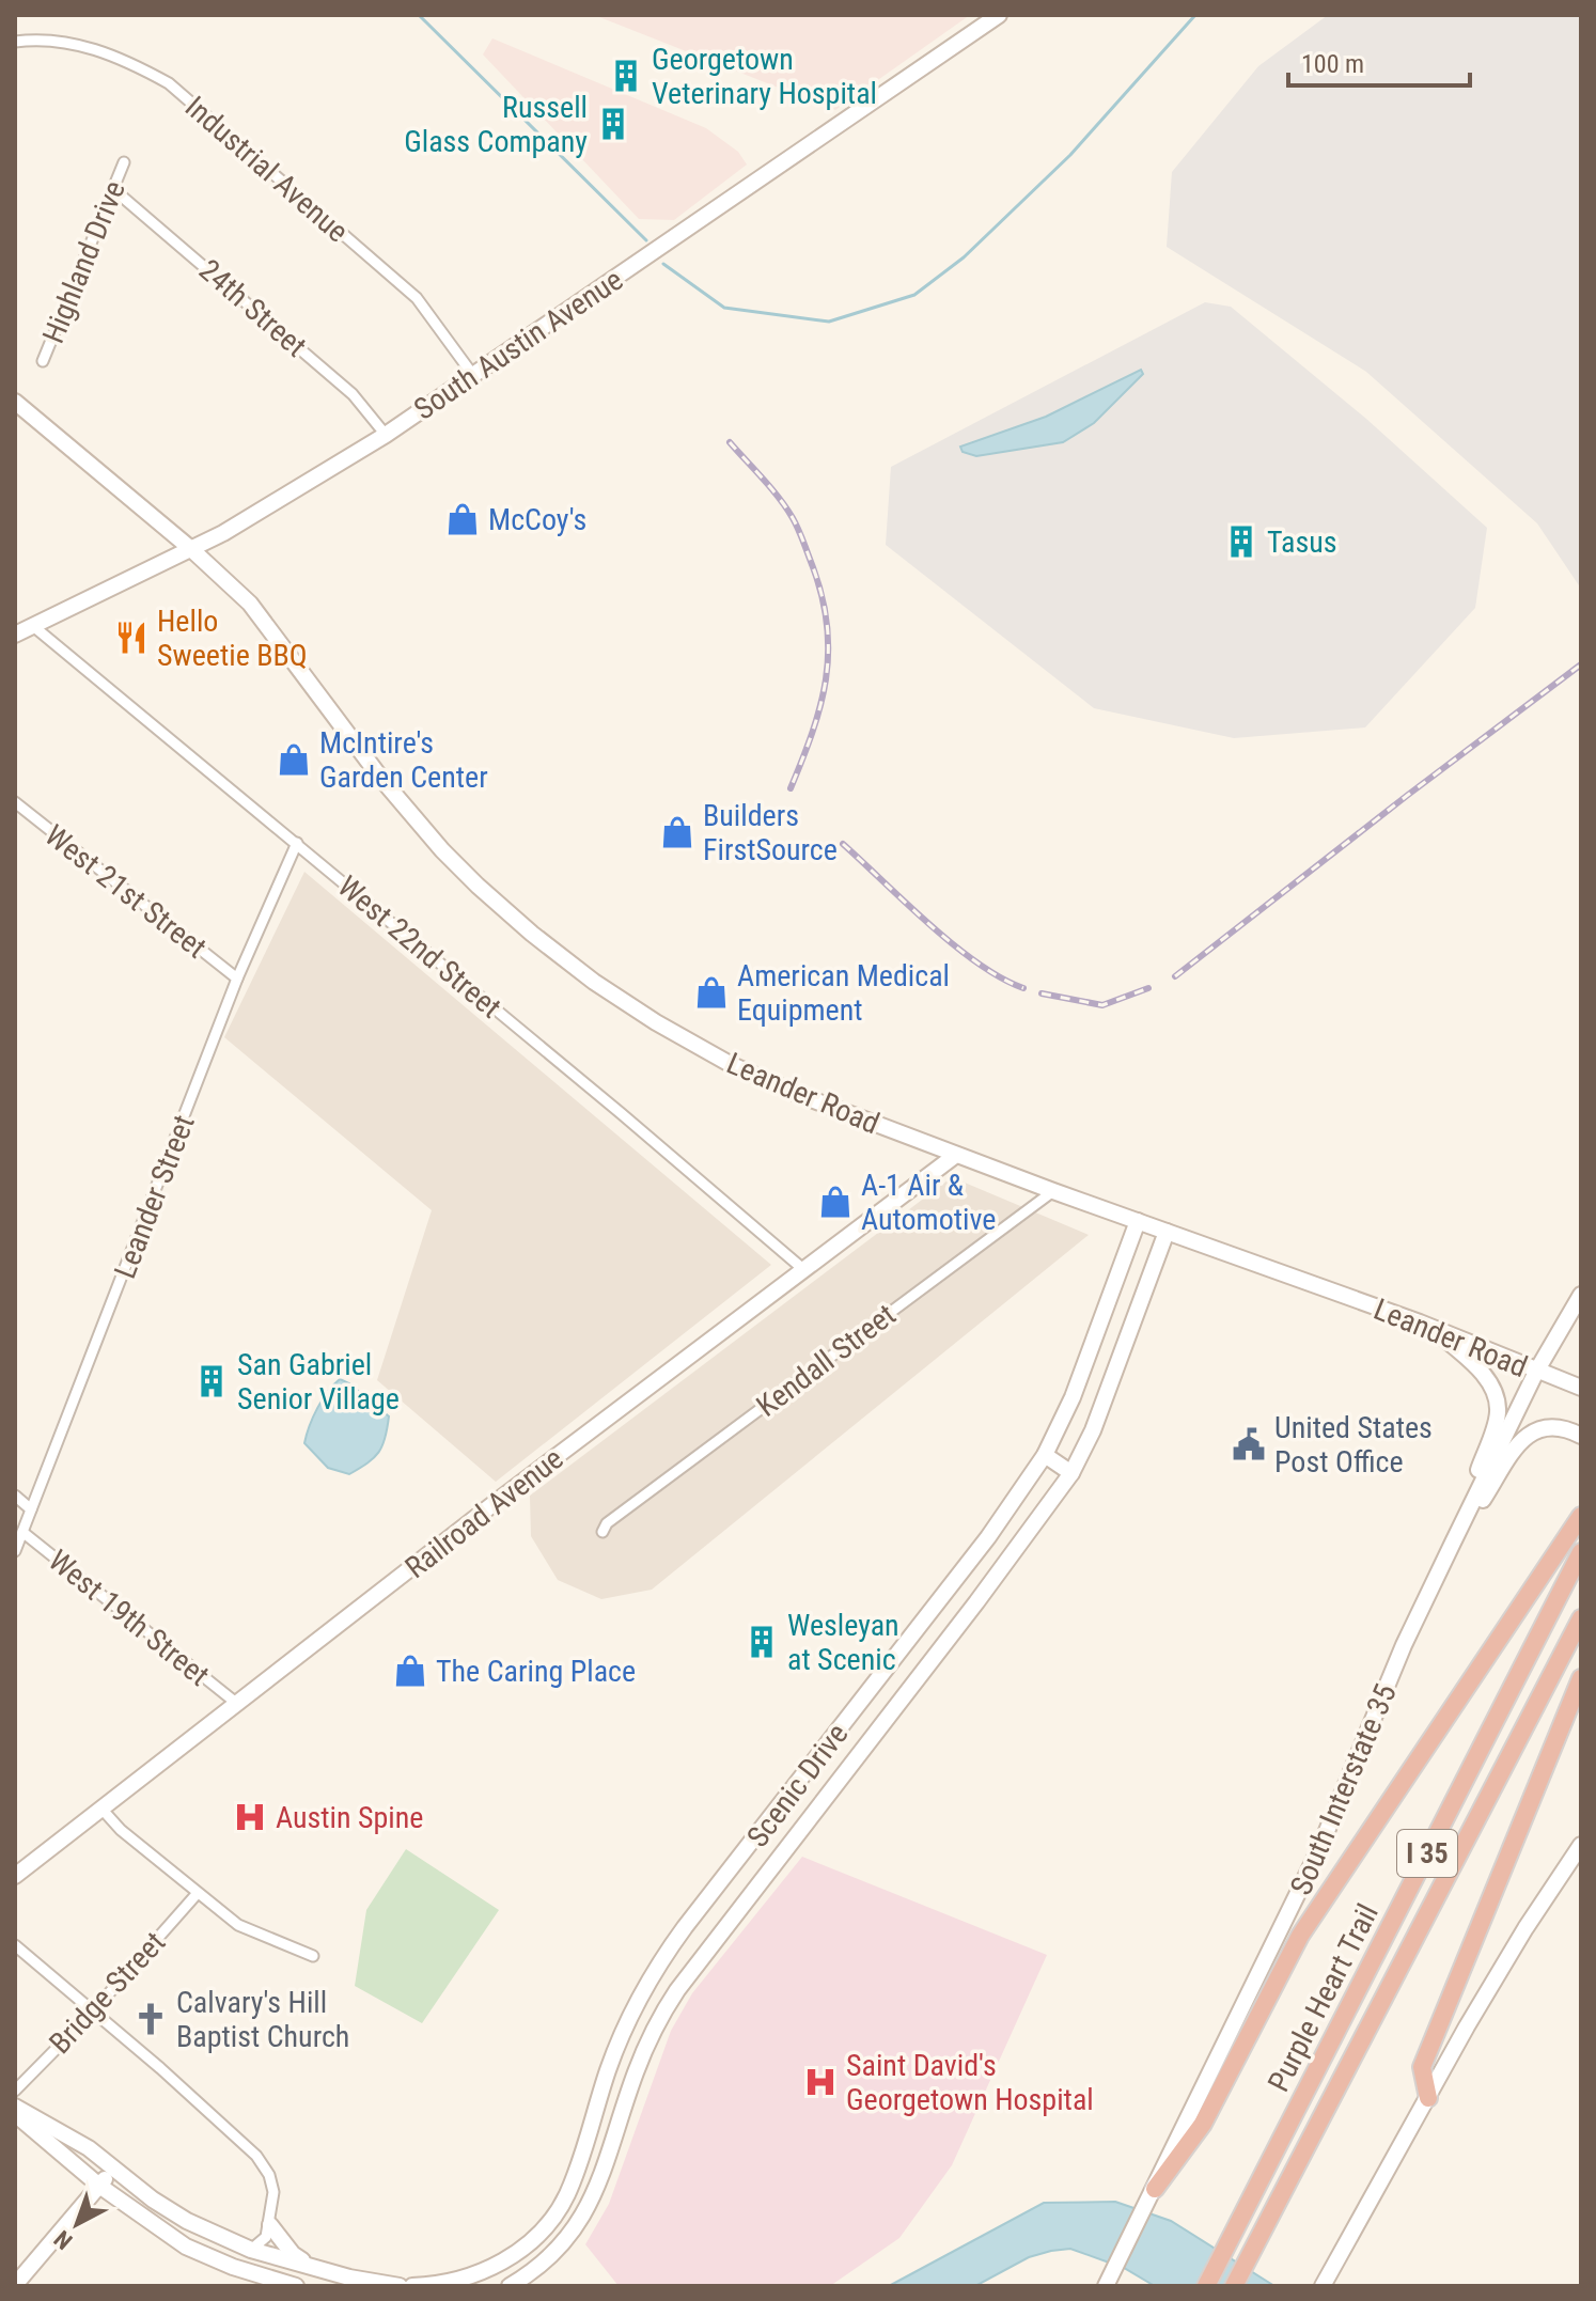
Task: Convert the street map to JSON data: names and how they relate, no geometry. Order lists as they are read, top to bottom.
{
  "streets": {
    "highway": ["I 35", "Purple Heart Trail"],
    "main road": [
      "South Austin Avenue",
      "Leander Road",
      "Railroad Avenue",
      "Scenic Drive",
      "South Interstate 35"
    ],
    "street": [
      "Industrial Avenue",
      "Highland Drive",
      "24th Street",
      "West 21st Street",
      "West 22nd Street",
      "Leander Street",
      "Kendall Street",
      "West 19th Street",
      "Bridge Street"
    ]
  },
  "crossings": [
    ["Industrial Avenue", "South Austin Avenue"],
    ["Highland Drive", "24th Street"],
    ["24th Street", "South Austin Avenue"],
    ["South Austin Avenue", "West 22nd Street"],
    ["South Austin Avenue", "Leander Road"],
    ["West 21st Street", "Leander Street"],
    ["West 22nd Street", "Leander Street"],
    ["West 22nd Street", "Railroad Avenue"],
    ["Leander Road", "Kendall Street"],
    ["Leander Road", "Railroad Avenue"],
    ["Leander Road", "Scenic Drive"],
    ["Leander Road", "South Interstate 35"],
    ["Leander Street", "West 19th Street"],
    ["Railroad Avenue", "West 19th Street"]
  ],
  "places": {
    "building": [
      "Georgetown Veterinary Hospital",
      "Russell Glass Company",
      "Tasus",
      "San Gabriel Senior Village",
      "Wesleyan at Scenic"
    ],
    "shop": [
      "McCoy's",
      "McIntire's Garden Center",
      "Builders FirstSource",
      "American Medical Equipment",
      "A-1 Air & Automotive",
      "The Caring Place"
    ],
    "restaurant": ["Hello Sweetie BBQ"],
    "public building": ["United States Post Office"],
    "hospital": ["Austin Spine", "Saint David's Georgetown Hospital"],
    "church": ["Calvary's Hill Baptist Church"]
  },
  "scale_bar": "100 m",
  "north": "bottom left"
}
